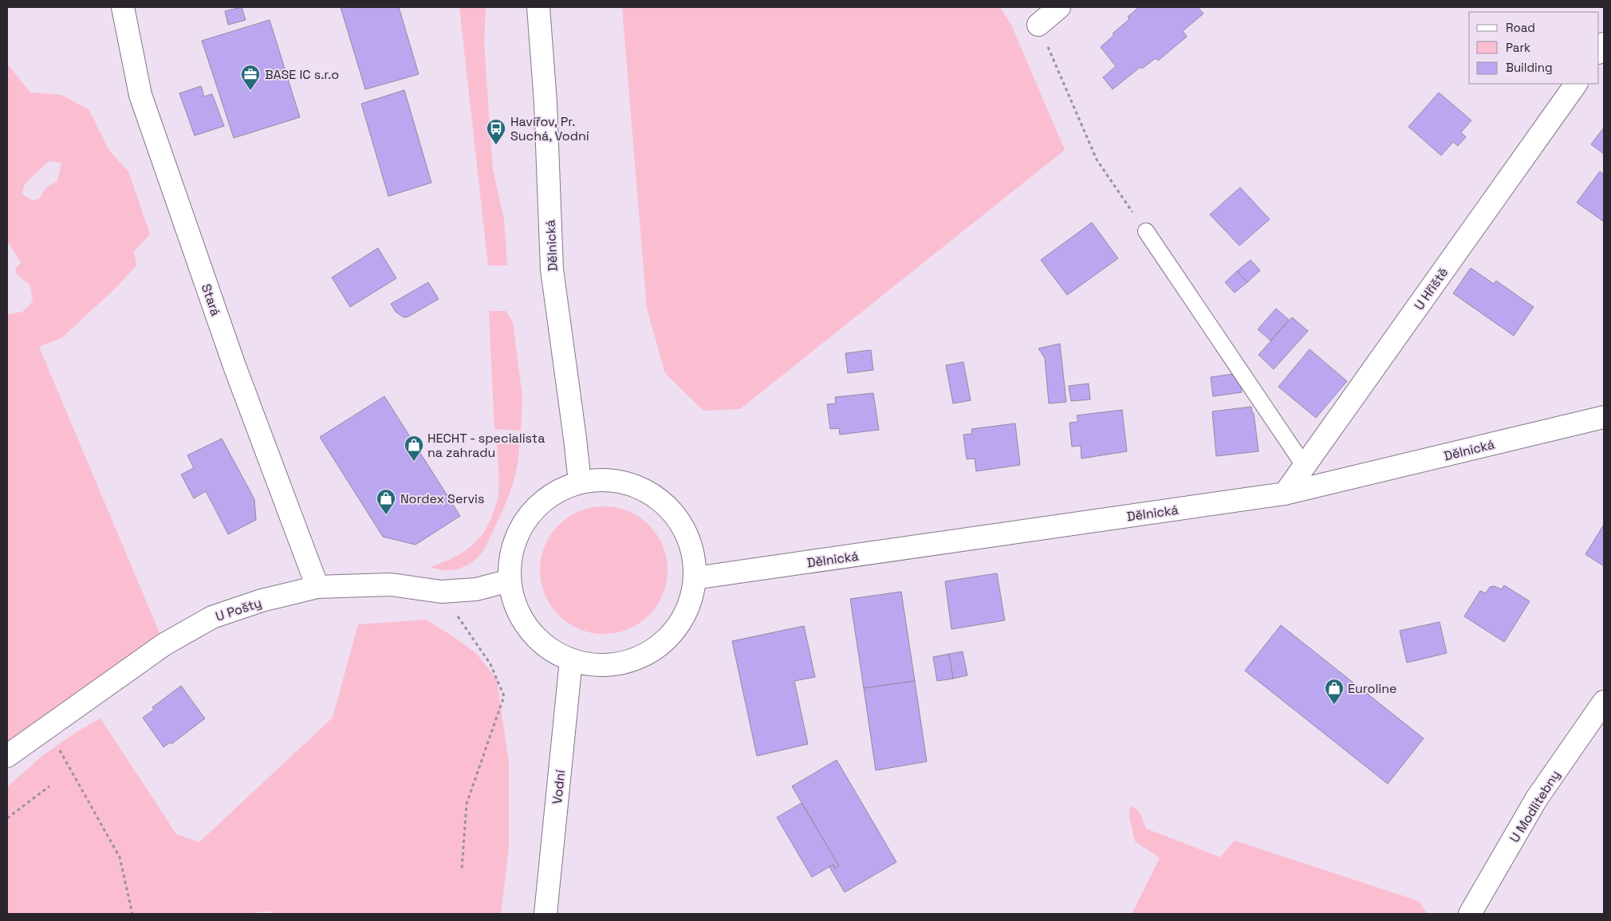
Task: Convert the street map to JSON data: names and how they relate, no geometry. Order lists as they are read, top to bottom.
{
  "streets": {
    "street": [
      "Dělnická",
      "U Hřiště",
      "Stará",
      "U Pošty",
      "Vodní",
      "U Modlitebny"
    ]
  },
  "crossings": [
    ["Dělnická", "U Hřiště"],
    ["Stará", "U Pošty"]
  ],
  "places": {
    "office": ["BASE IC s.r.o"],
    "bus stop": ["Havířov, Pr. Suchá, Vodní"],
    "shop": ["HECHT - specialista na zahradu", "Nordex Servis", "Euroline"]
  },
  "legend": ["Road", "Park", "Building"]
}
